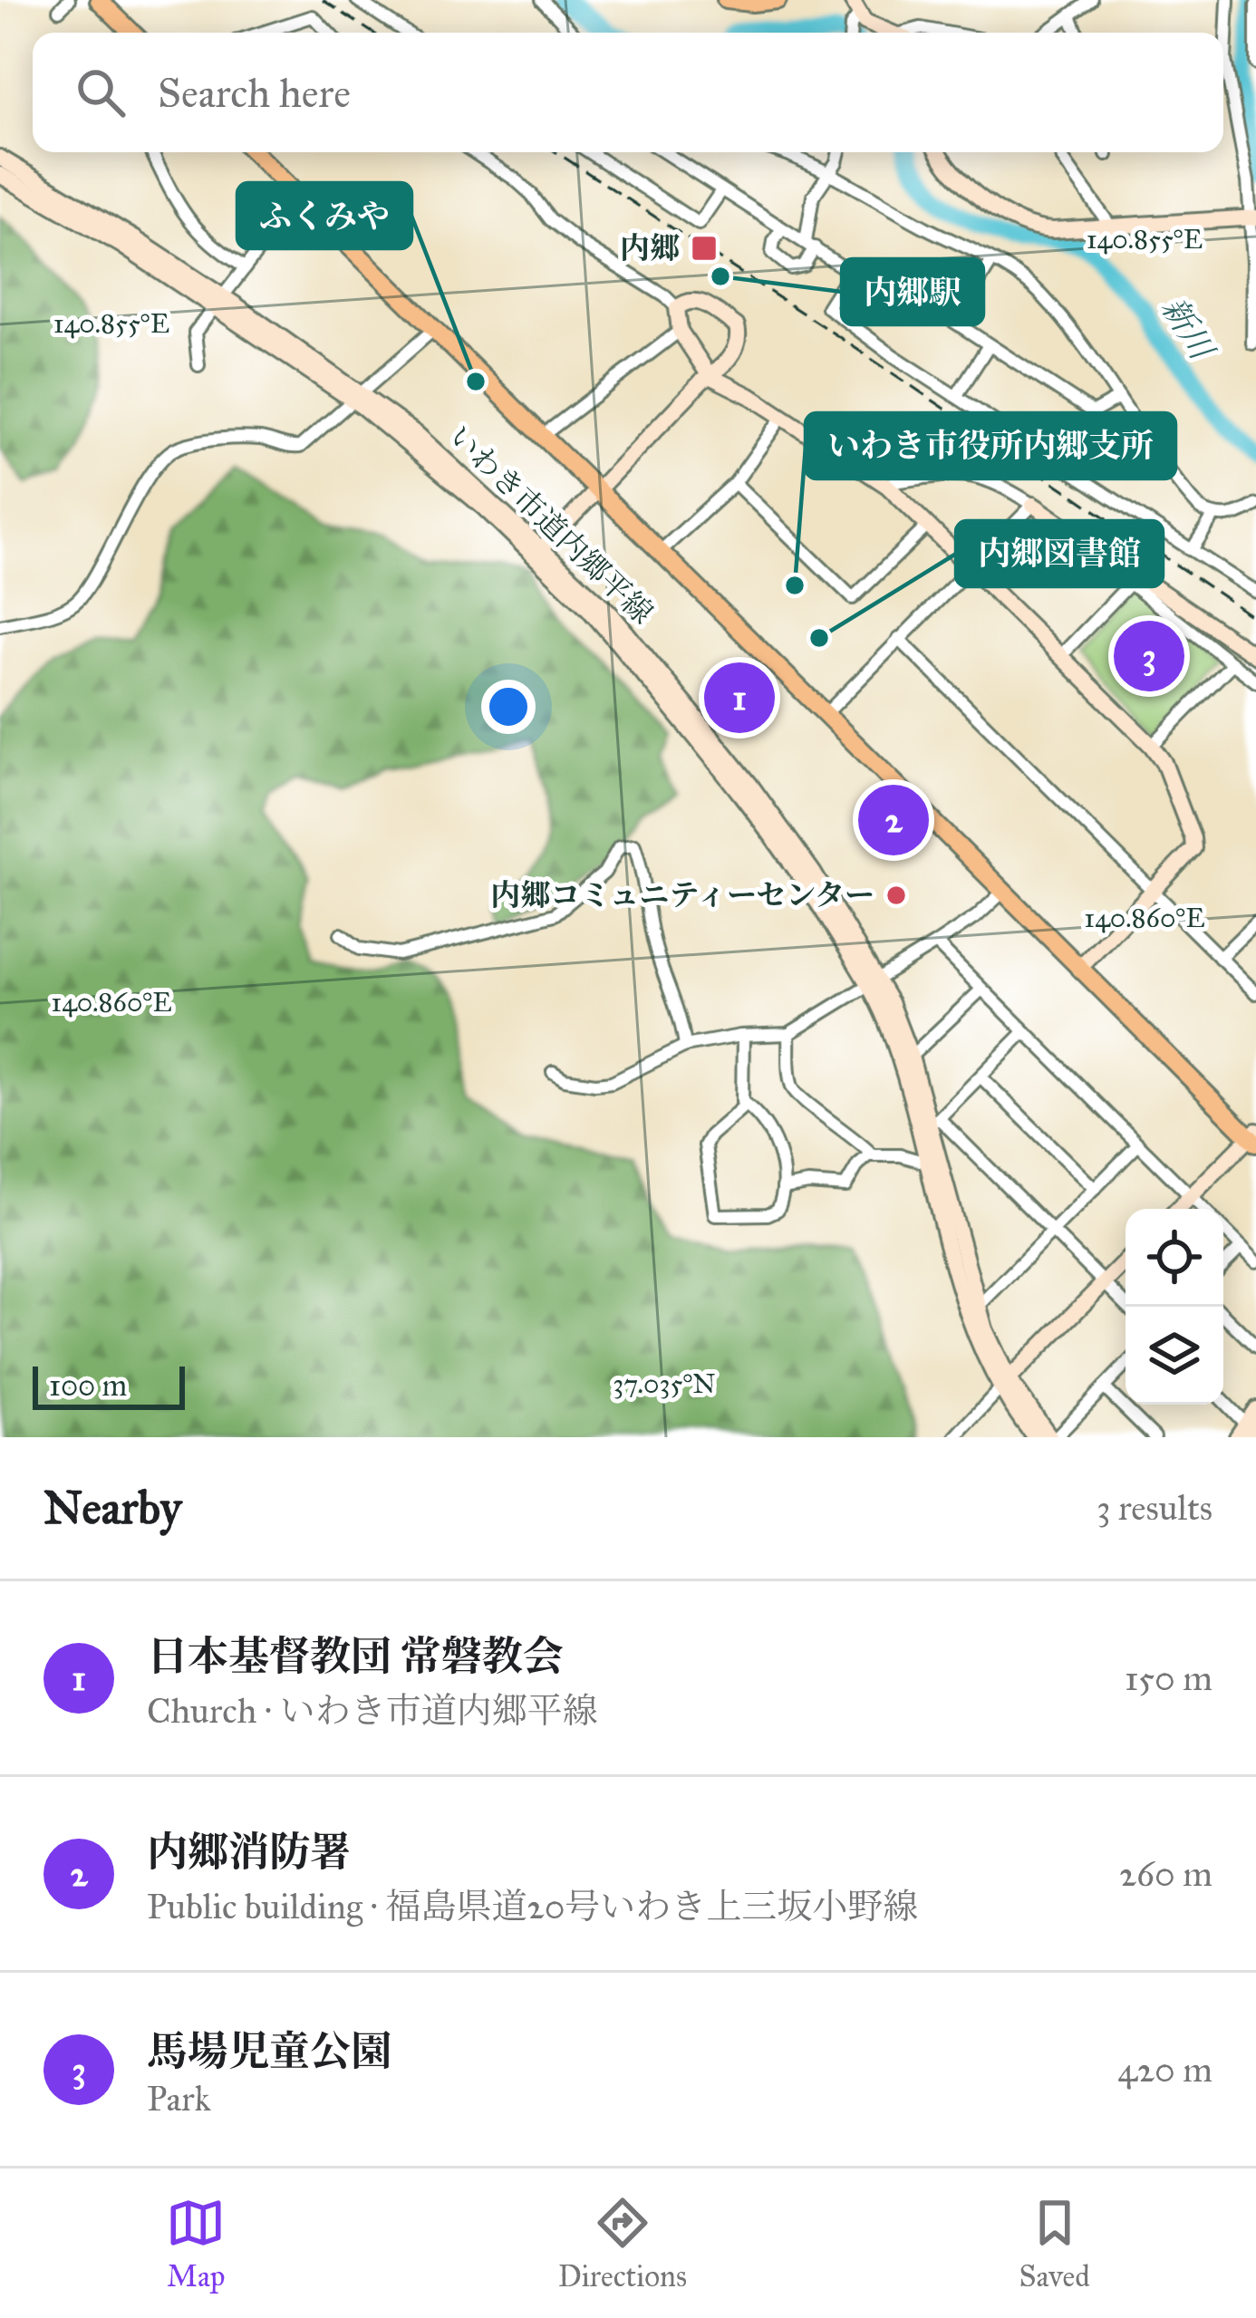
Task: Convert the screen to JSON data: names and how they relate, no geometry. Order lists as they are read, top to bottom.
{
  "streets": {
    "street": ["いわき市道内郷平線"]
  },
  "water": ["新川"],
  "places": {
    "transit": ["内郷"],
    "other": [
      "内郷駅",
      "ふくみや",
      "いわき市役所内郷支所",
      "内郷図書館",
      "内郷コミュニティーセンター"
    ]
  },
  "scale_bar": "100 m",
  "page": {
    "search": "Search here",
    "pins": ["3", "1", "2"],
    "scale": "100 m",
    "heading": ["Nearby", "3 results"],
    "list": [
      {
        "mark": "1",
        "name": "日本基督教団 常磐教会",
        "note": "Church · いわき市道内郷平線",
        "value": "150 m"
      },
      {
        "mark": "2",
        "name": "内郷消防署",
        "note": "Public building · 福島県道20号いわき上三坂小野線",
        "value": "260 m"
      },
      {
        "mark": "3",
        "name": "馬場児童公園",
        "note": "Park",
        "value": "420 m"
      }
    ],
    "nav": ["Map", "Directions", "Saved"]
  },
  "coordinates": ["140.855°E", "140.860°E", "37.035°N"]
}
